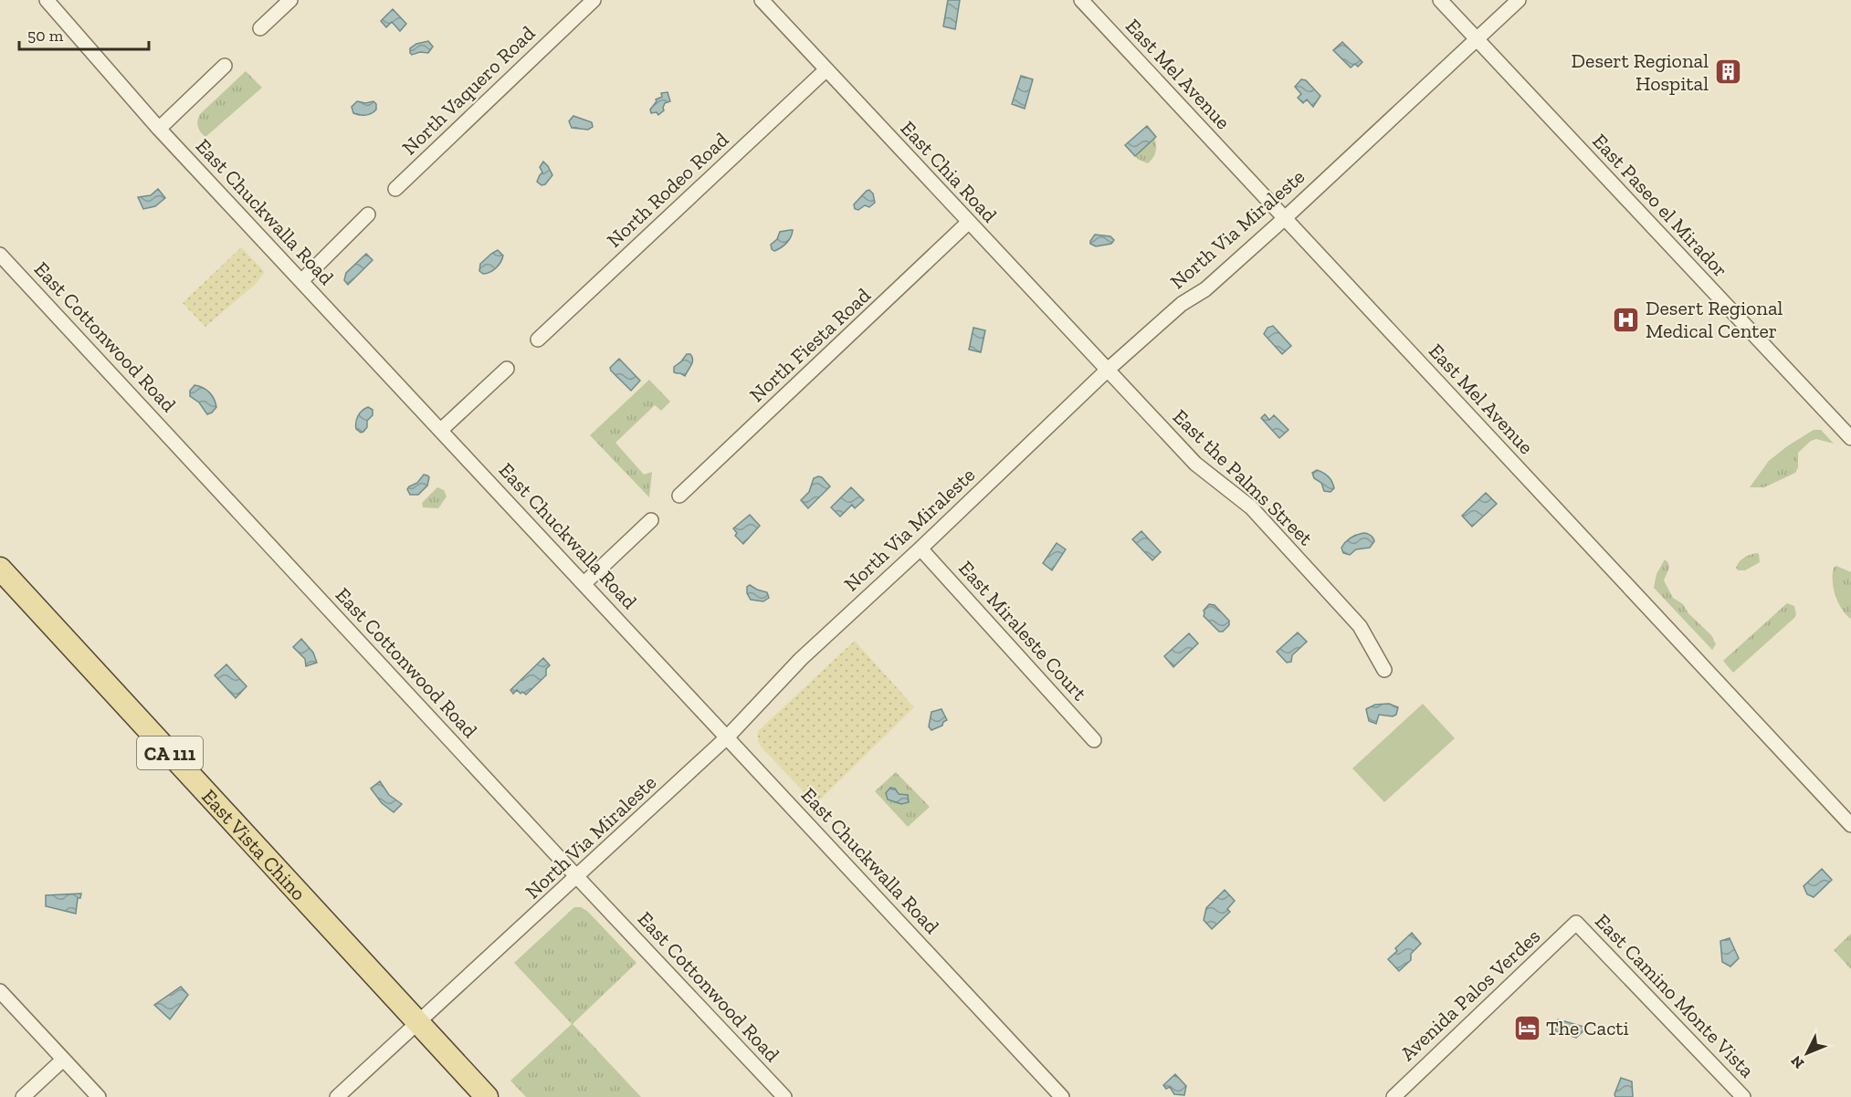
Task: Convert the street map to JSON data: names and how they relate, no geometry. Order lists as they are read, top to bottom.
{
  "streets": {
    "main road": ["CA 111", "East Vista Chino"],
    "street": [
      "East Mel Avenue",
      "North Vaquero Road",
      "East Chia Road",
      "North Rodeo Road",
      "East Paseo el Mirador",
      "East Chuckwalla Road",
      "North Via Miraleste",
      "East Cottonwood Road",
      "North Fiesta Road",
      "East the Palms Street",
      "East Miraleste Court",
      "Avenida Palos Verdes",
      "East Camino Monte Vista"
    ]
  },
  "crossings": [
    ["East Mel Avenue", "North Via Miraleste"],
    ["East Chia Road", "North Rodeo Road"],
    ["East Chia Road", "North Via Miraleste"],
    ["East Chia Road", "North Fiesta Road"],
    ["East Chia Road", "East the Palms Street"],
    ["East Paseo el Mirador", "North Via Miraleste"],
    ["East Chuckwalla Road", "North Via Miraleste"],
    ["North Via Miraleste", "East Cottonwood Road"],
    ["North Via Miraleste", "East the Palms Street"],
    ["North Via Miraleste", "East Miraleste Court"],
    ["North Via Miraleste", "East Vista Chino"],
    ["Avenida Palos Verdes", "East Camino Monte Vista"]
  ],
  "places": {
    "building": ["Desert Regional Hospital"],
    "hospital": ["Desert Regional Medical Center"],
    "hotel": ["The Cacti"]
  },
  "scale_bar": "50 m",
  "north": "bottom left"
}
